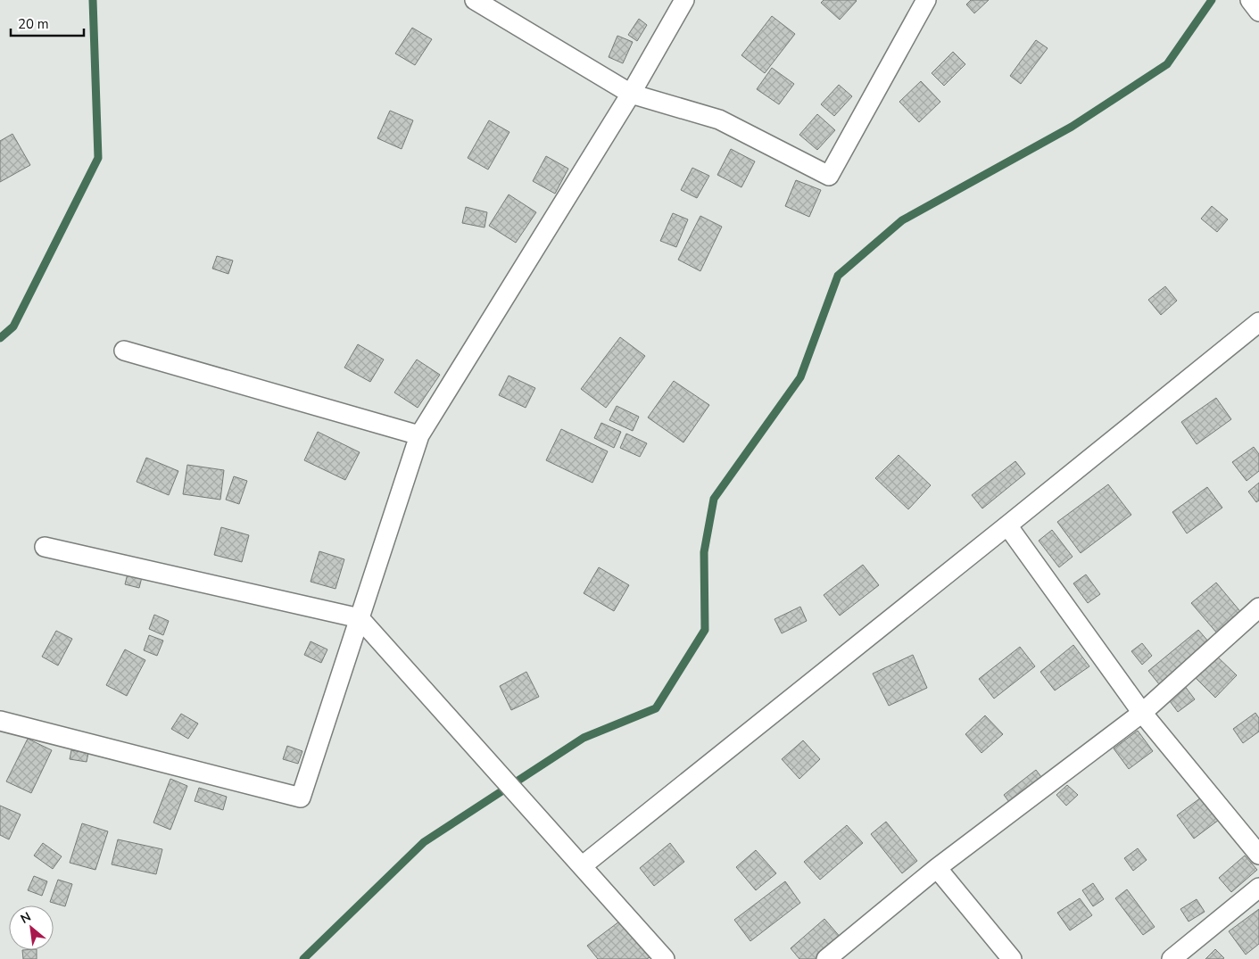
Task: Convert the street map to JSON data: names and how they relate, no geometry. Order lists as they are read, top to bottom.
{
  "scale_bar": "20 m",
  "north": "top left"
}
